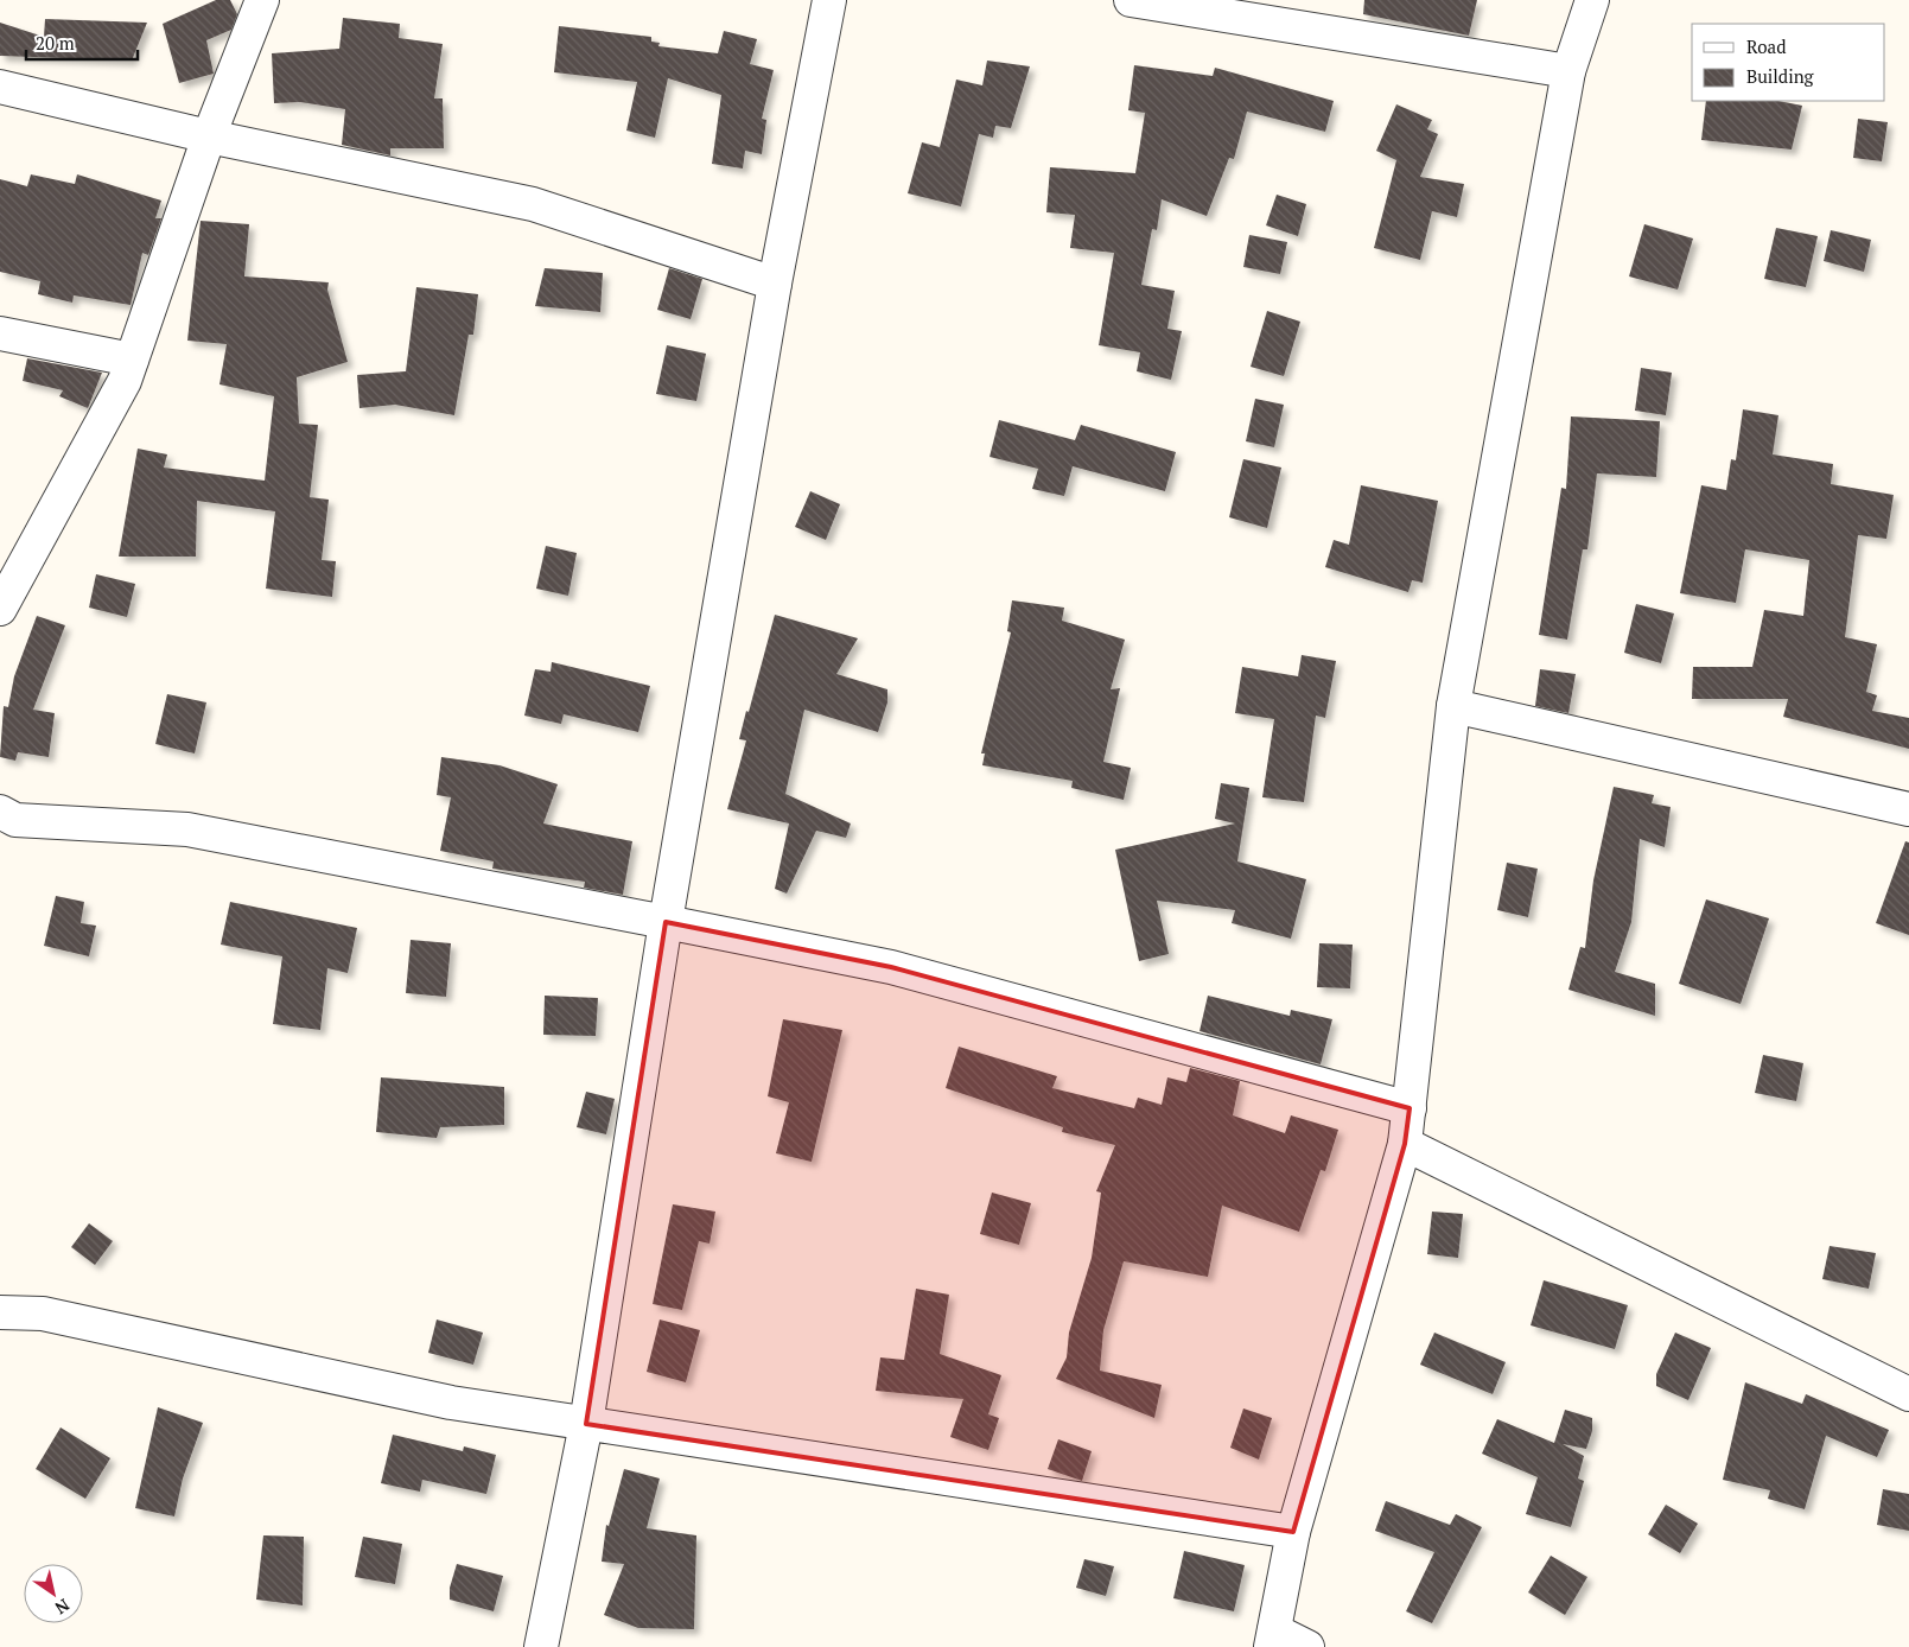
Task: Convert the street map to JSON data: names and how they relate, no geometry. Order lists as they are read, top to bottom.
{
  "legend": ["Road", "Building"],
  "scale_bar": "20 m",
  "north": "bottom right"
}
